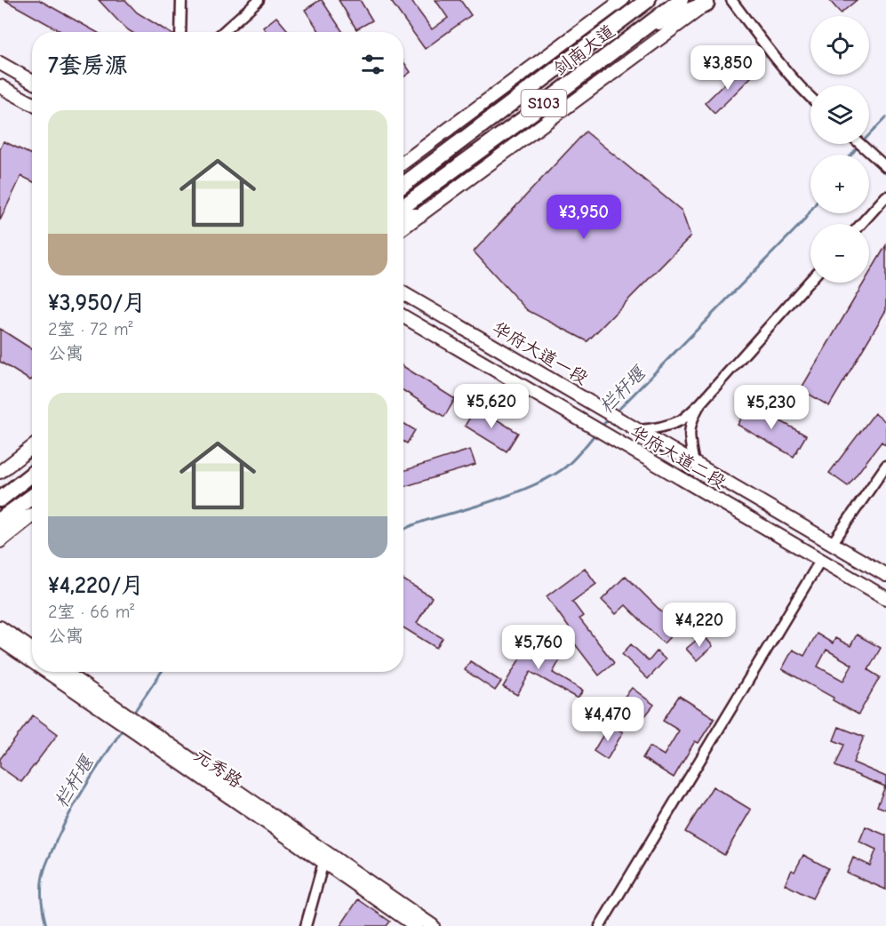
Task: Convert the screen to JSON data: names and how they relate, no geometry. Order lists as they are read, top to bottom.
{
  "streets": {
    "highway": ["剑南大道", "S103"],
    "main road": ["华府大道一段", "华府大道二段", "元秀路"]
  },
  "water": ["栏杆堰"],
  "page": {
    "map_buttons": ["+", "−"],
    "heading": "7套房源",
    "price": [
      "¥3,850",
      "¥3,950",
      "¥5,620",
      "¥5,230",
      "¥4,220",
      "¥5,760",
      "¥4,470"
    ],
    "list": [
      {
        "name": "¥3,950/月",
        "note": "2室 · 72 m² · 公寓"
      },
      {
        "name": "¥4,220/月",
        "note": "2室 · 66 m² · 公寓"
      }
    ]
  }
}
